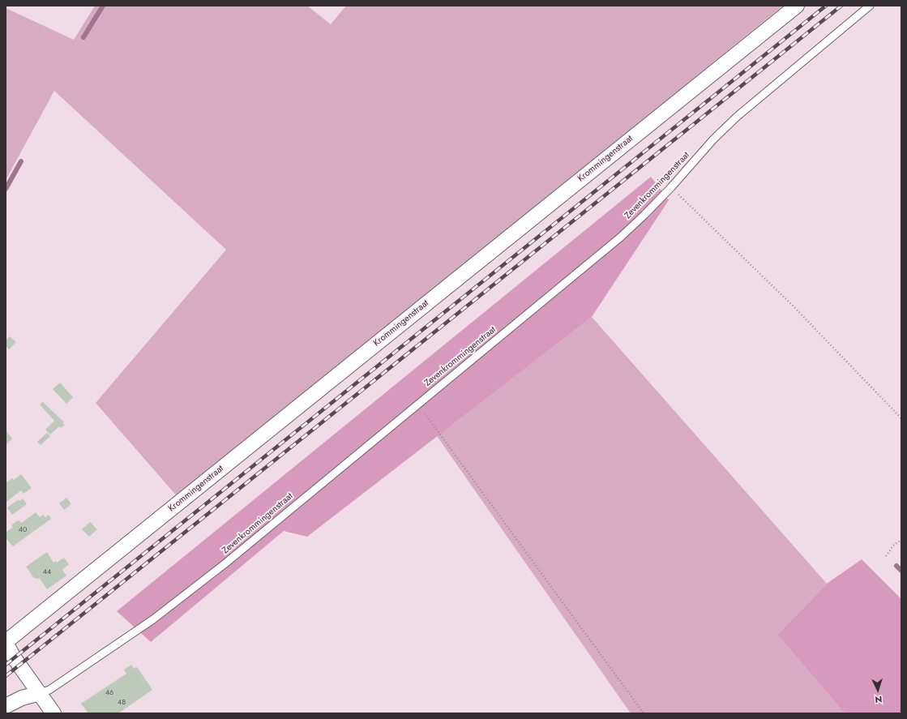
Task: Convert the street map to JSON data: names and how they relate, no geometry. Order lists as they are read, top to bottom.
{
  "streets": {
    "street": ["Krommingenstraat"],
    "lane": ["Zevenkrommingenstraat"]
  },
  "house_numbers": [
    "40",
    "44",
    "46",
    "48"
  ],
  "north": "bottom"
}
